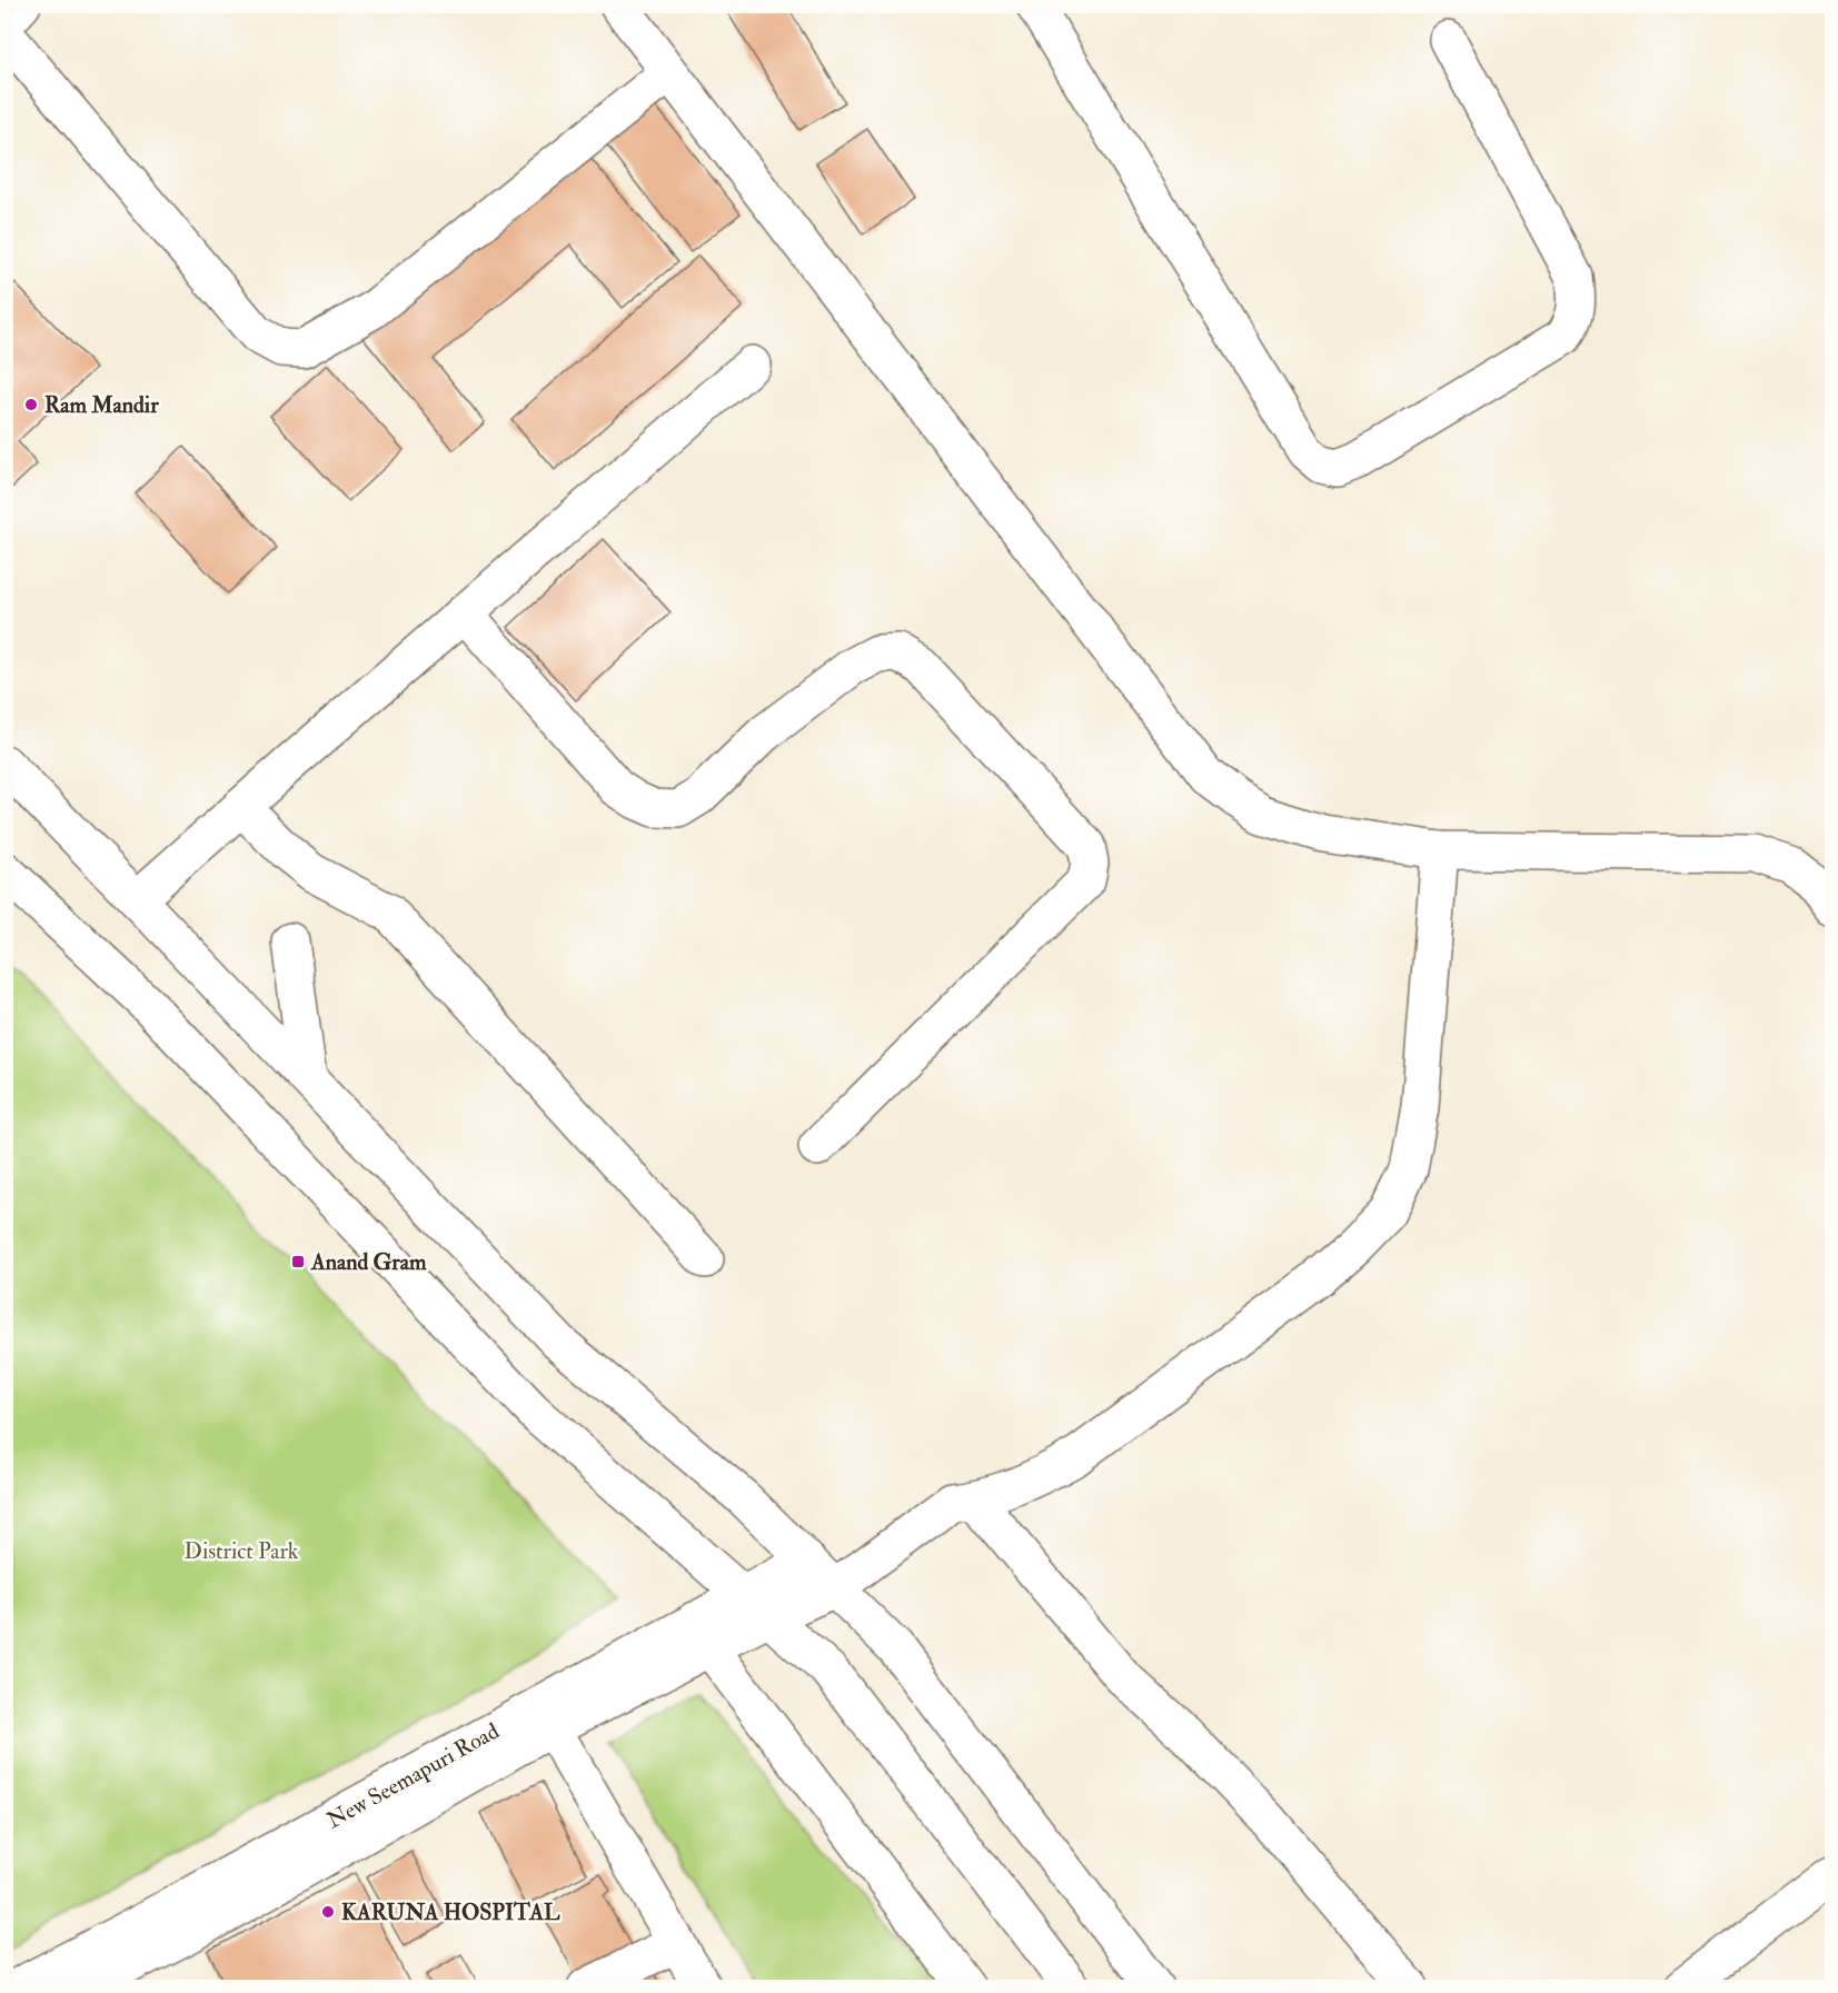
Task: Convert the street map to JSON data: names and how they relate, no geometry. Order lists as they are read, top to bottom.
{
  "streets": {
    "street": ["New Seemapuri Road"]
  },
  "parks": ["District Park"],
  "places": {
    "other": ["Ram Mandir", "KARUNA HOSPITAL"],
    "transit": ["Anand Gram"]
  }
}
